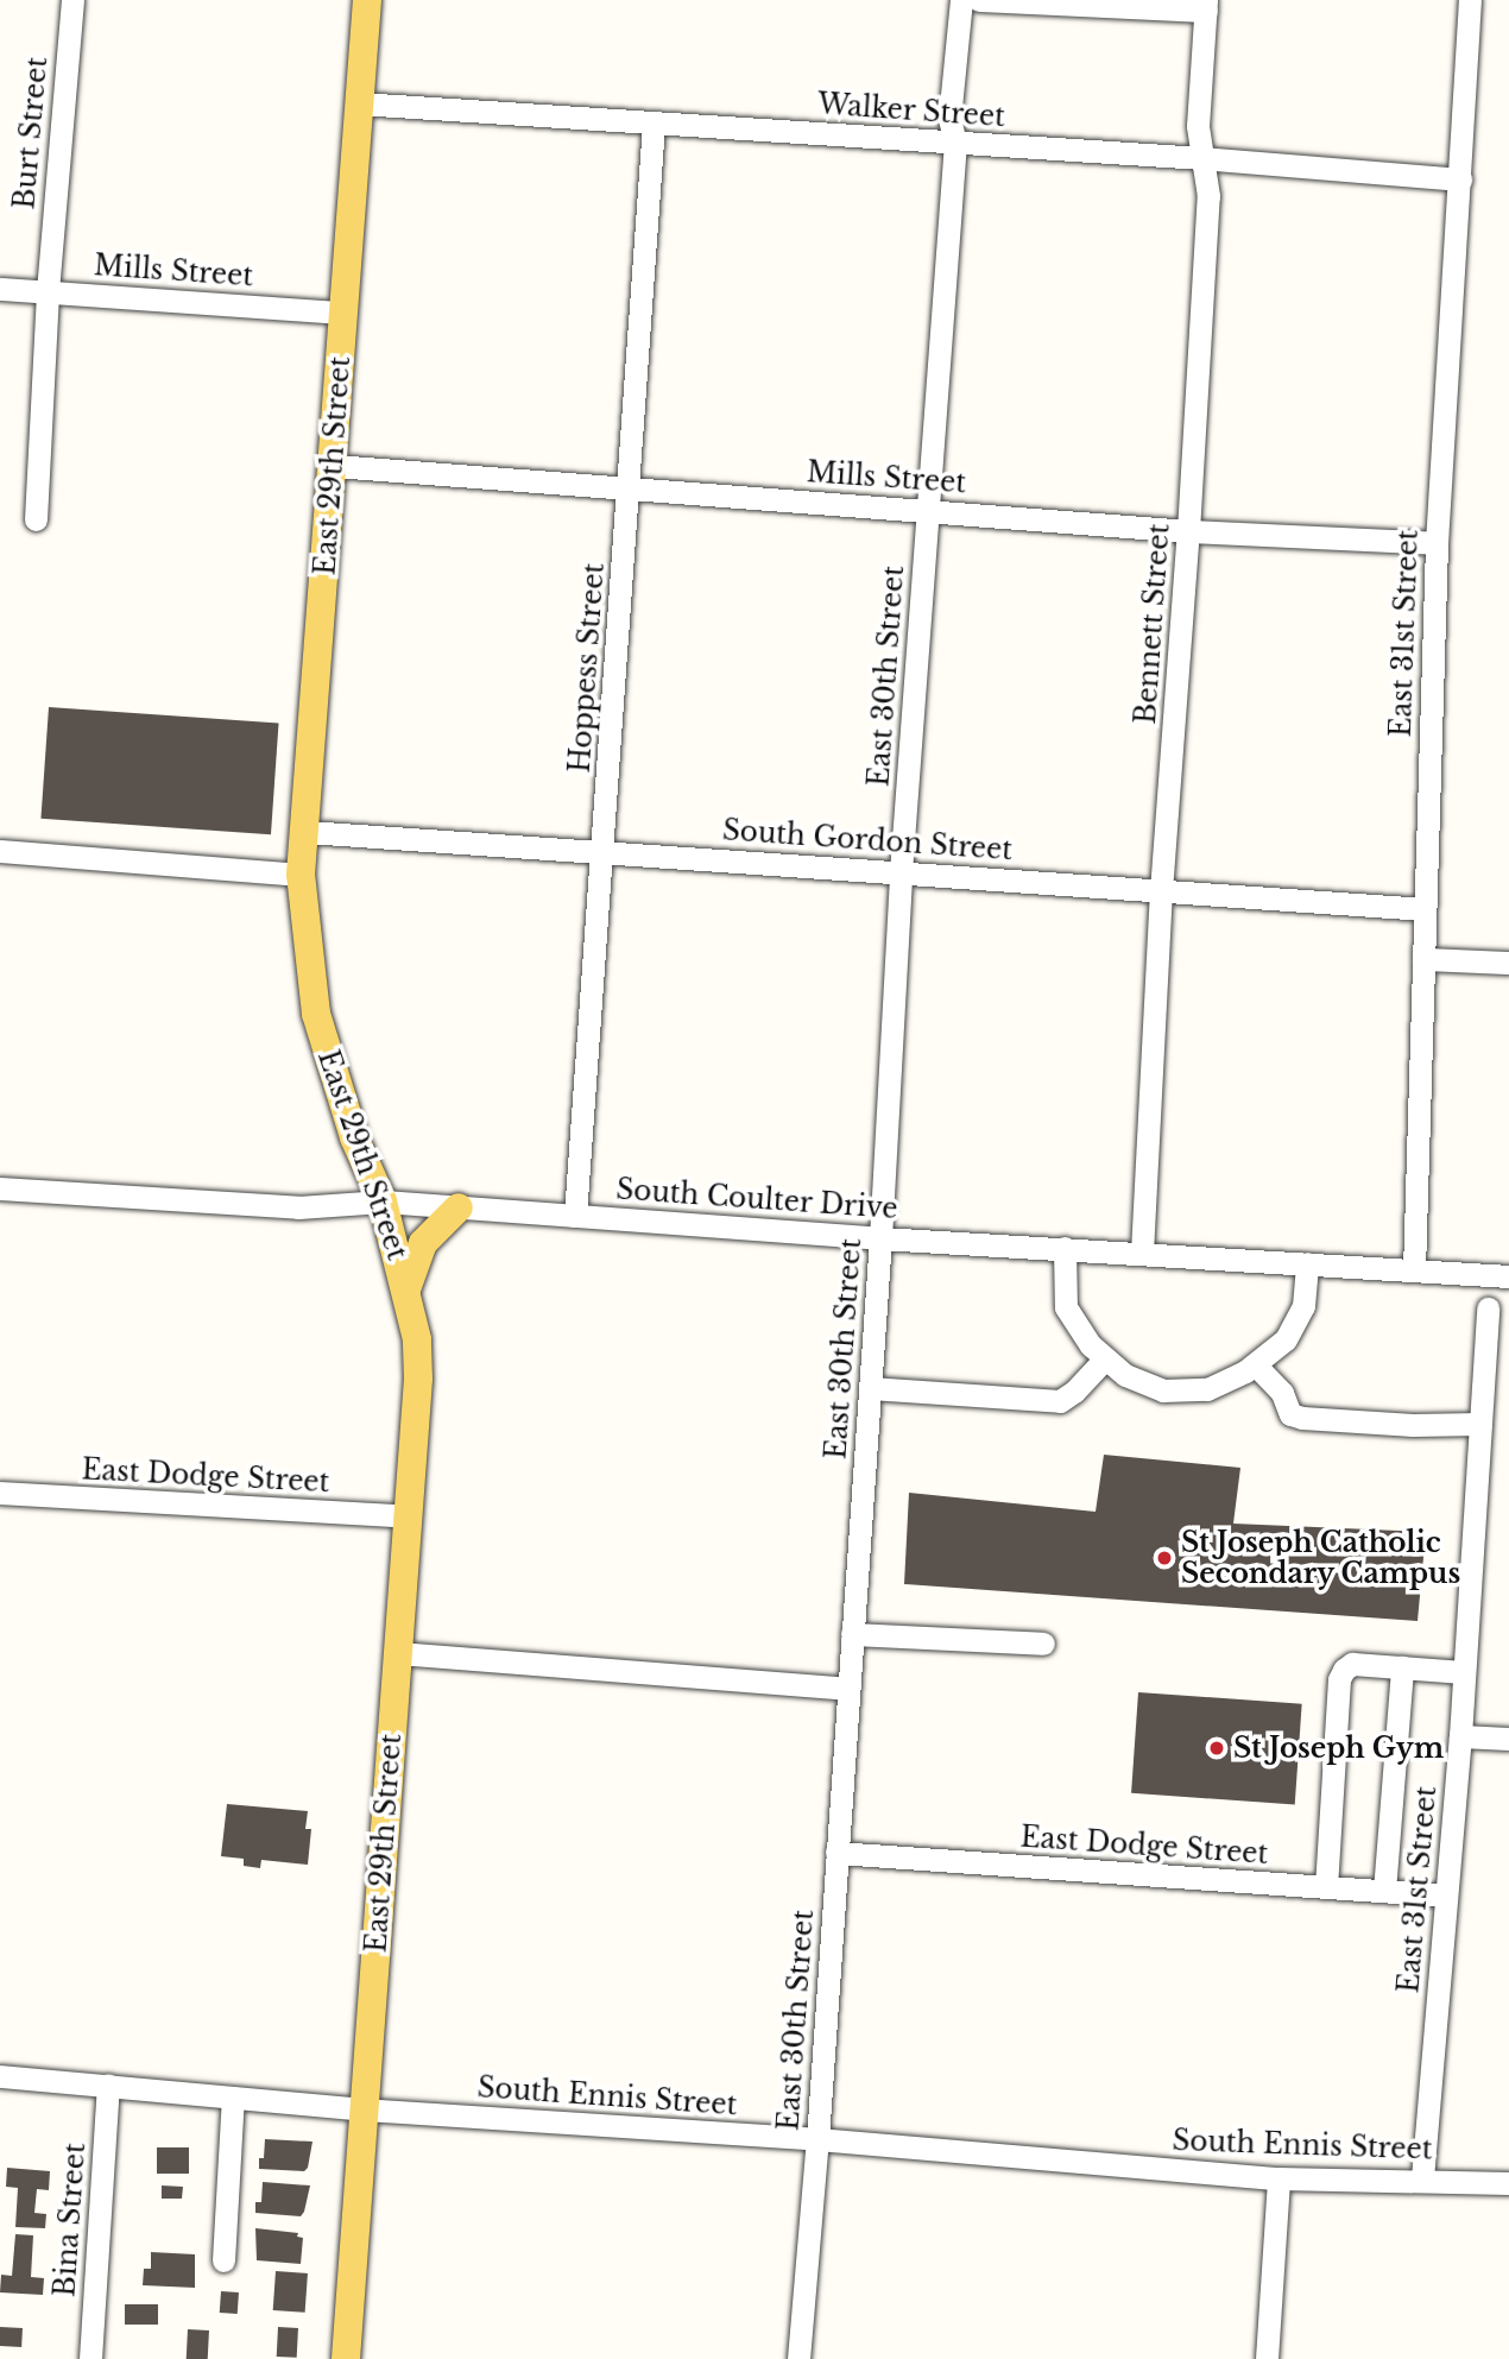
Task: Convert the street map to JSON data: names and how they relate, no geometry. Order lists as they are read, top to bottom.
{
  "streets": {
    "main road": ["East 29th Street"],
    "street": [
      "Walker Street",
      "Burt Street",
      "Mills Street",
      "Bennett Street",
      "East 31st Street",
      "Hoppess Street",
      "East 30th Street",
      "South Gordon Street",
      "South Coulter Drive",
      "East Dodge Street",
      "South Ennis Street",
      "Bina Street"
    ]
  },
  "crossings": [
    ["Walker Street", "East 29th Street"],
    ["Walker Street", "Bennett Street"],
    ["Walker Street", "East 31st Street"],
    ["Walker Street", "Hoppess Street"],
    ["Walker Street", "East 30th Street"],
    ["Burt Street", "Mills Street"],
    ["Mills Street", "East 29th Street"],
    ["Mills Street", "Bennett Street"],
    ["Mills Street", "East 31st Street"],
    ["Mills Street", "Hoppess Street"],
    ["Mills Street", "East 30th Street"],
    ["East 29th Street", "South Gordon Street"],
    ["East 29th Street", "South Coulter Drive"],
    ["East 29th Street", "East Dodge Street"],
    ["East 29th Street", "South Ennis Street"],
    ["Bennett Street", "South Gordon Street"],
    ["Bennett Street", "South Coulter Drive"],
    ["East 31st Street", "South Gordon Street"],
    ["East 31st Street", "South Coulter Drive"],
    ["East 31st Street", "East Dodge Street"],
    ["East 31st Street", "South Ennis Street"],
    ["Hoppess Street", "South Gordon Street"],
    ["Hoppess Street", "South Coulter Drive"],
    ["East 30th Street", "South Gordon Street"],
    ["East 30th Street", "South Coulter Drive"],
    ["East 30th Street", "East Dodge Street"],
    ["East 30th Street", "South Ennis Street"],
    ["South Ennis Street", "Bina Street"]
  ],
  "places": ["St Joseph Catholic Secondary Campus", "St Joseph Gym"]
}
